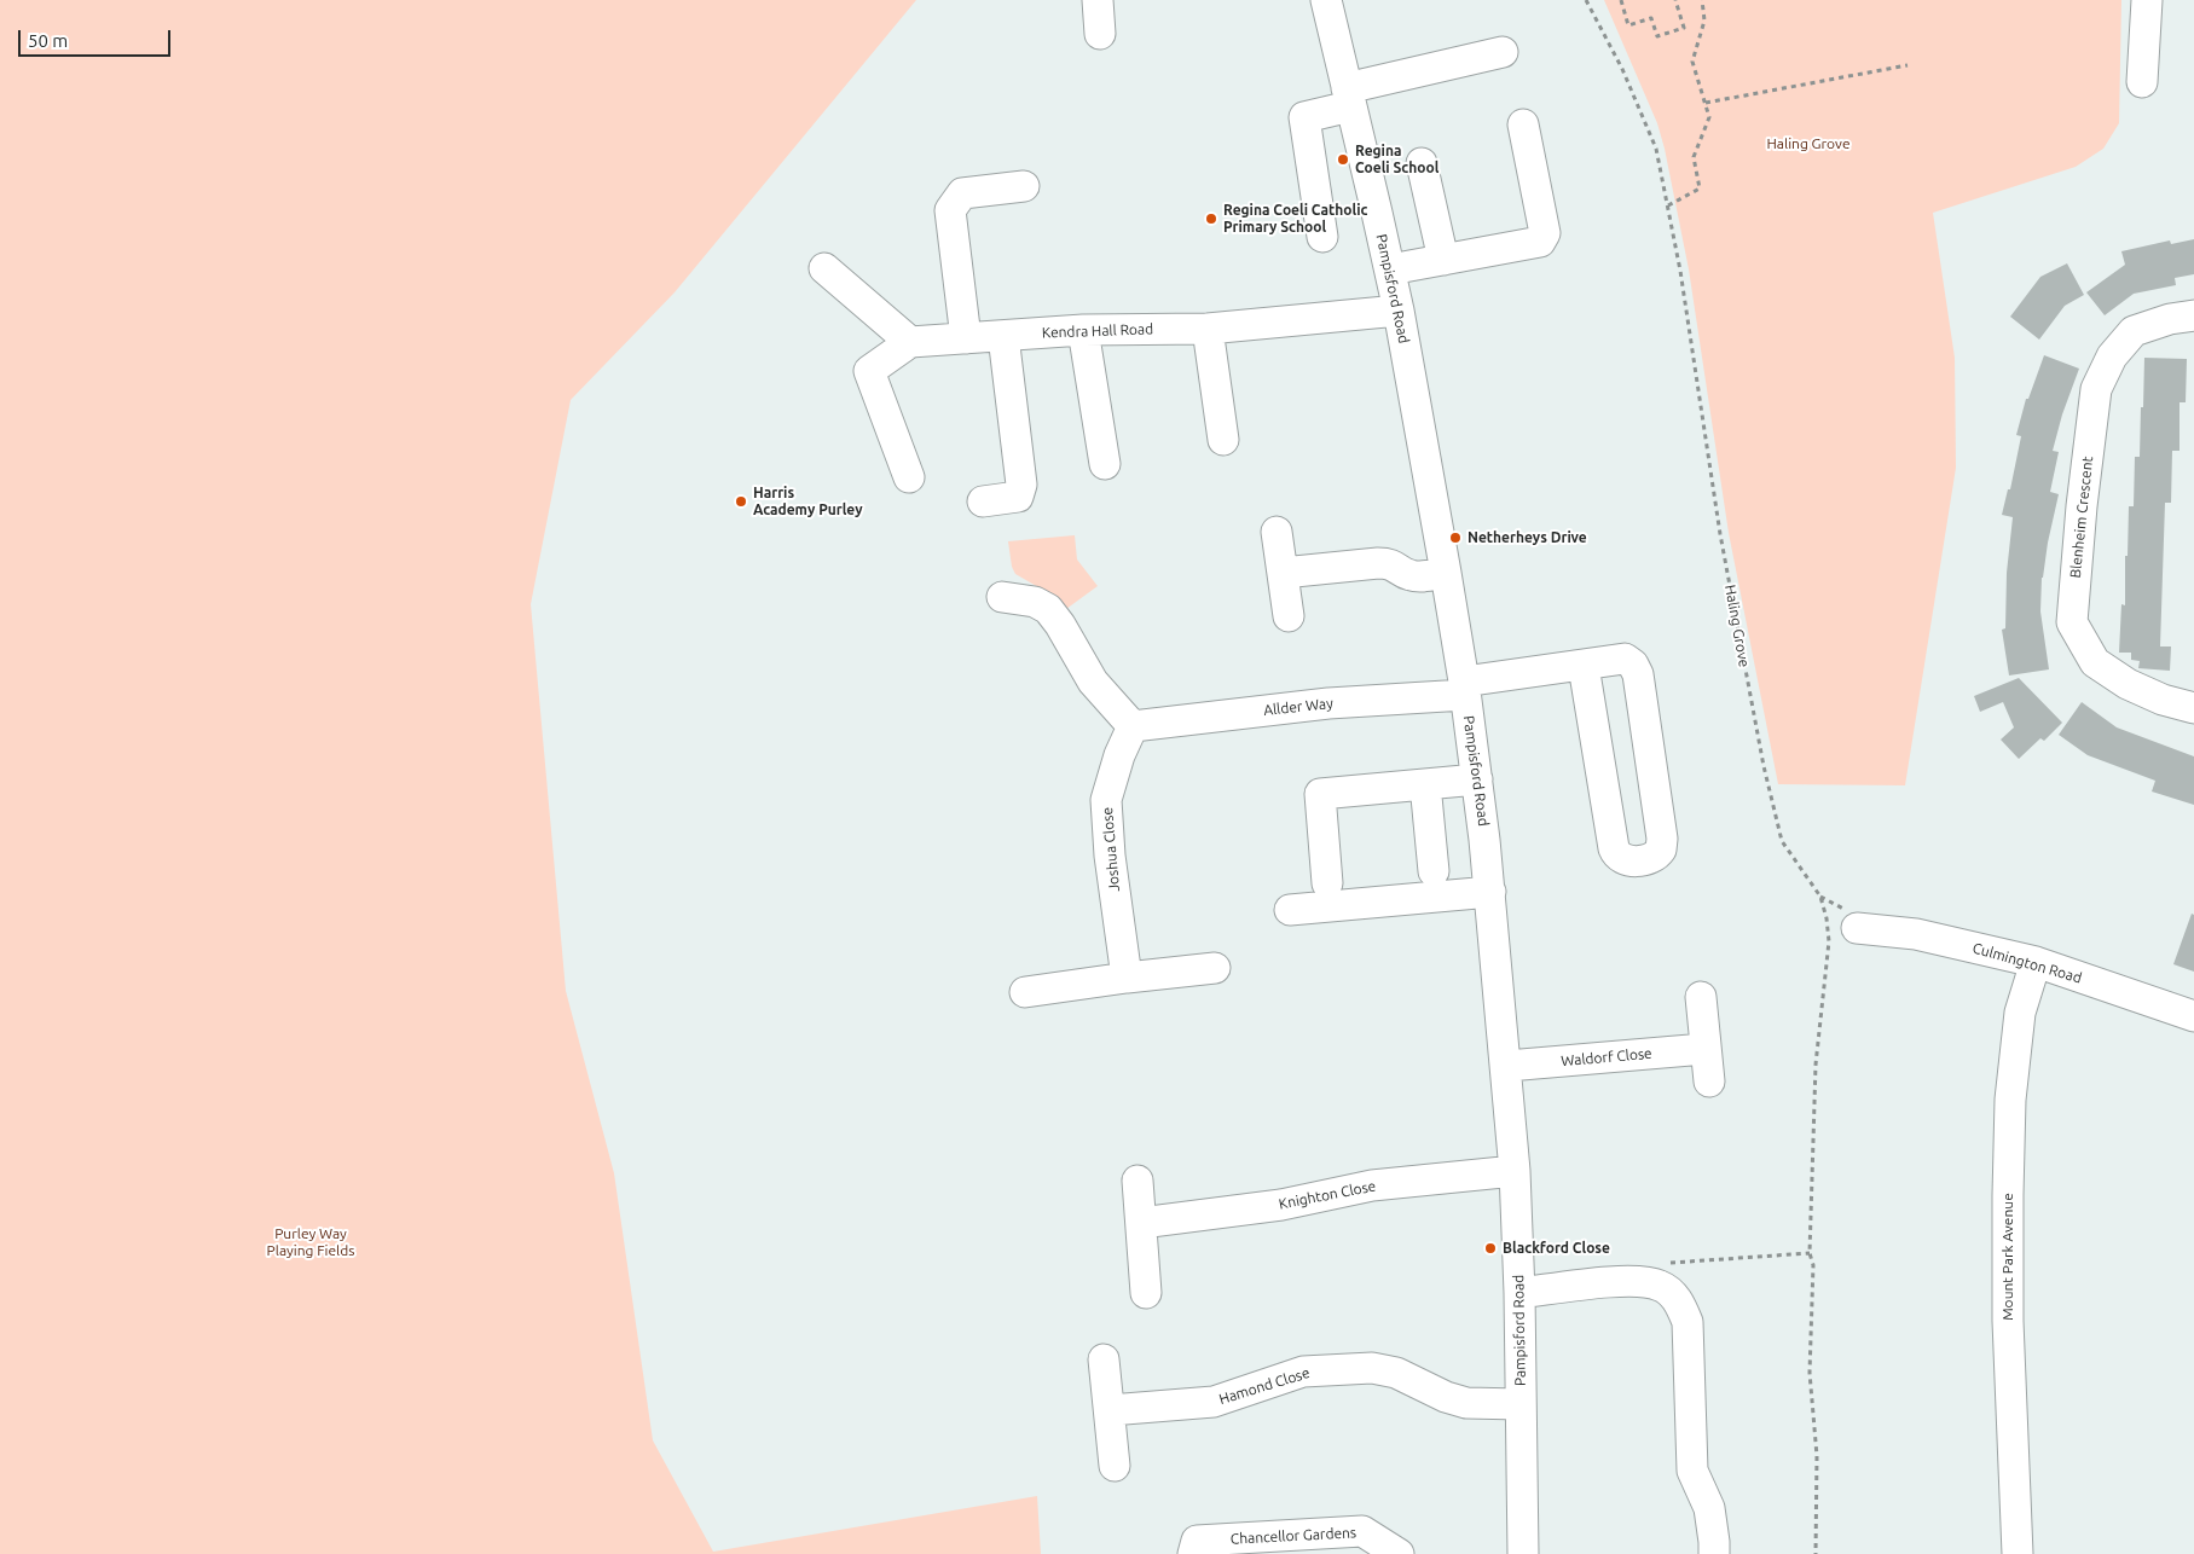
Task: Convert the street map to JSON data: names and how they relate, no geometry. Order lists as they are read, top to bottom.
{
  "streets": {
    "street": [
      "Pampisford Road",
      "Kendra Hall Road",
      "Blenheim Crescent",
      "Allder Way",
      "Joshua Close",
      "Culmington Road",
      "Waldorf Close",
      "Knighton Close",
      "Mount Park Avenue",
      "Hamond Close",
      "Chancellor Gardens"
    ],
    "path": ["Haling Grove"]
  },
  "crossings": [
    ["Pampisford Road", "Kendra Hall Road"],
    ["Pampisford Road", "Allder Way"],
    ["Pampisford Road", "Waldorf Close"],
    ["Pampisford Road", "Knighton Close"],
    ["Pampisford Road", "Hamond Close"],
    ["Allder Way", "Joshua Close"],
    ["Culmington Road", "Mount Park Avenue"]
  ],
  "parks": ["Haling Grove", "Purley Way Playing Fields"],
  "places": [
    "Regina Coeli School",
    "Regina Coeli Catholic Primary School",
    "Harris Academy Purley",
    "Netherheys Drive",
    "Blackford Close"
  ],
  "scale_bar": "50 m"
}
